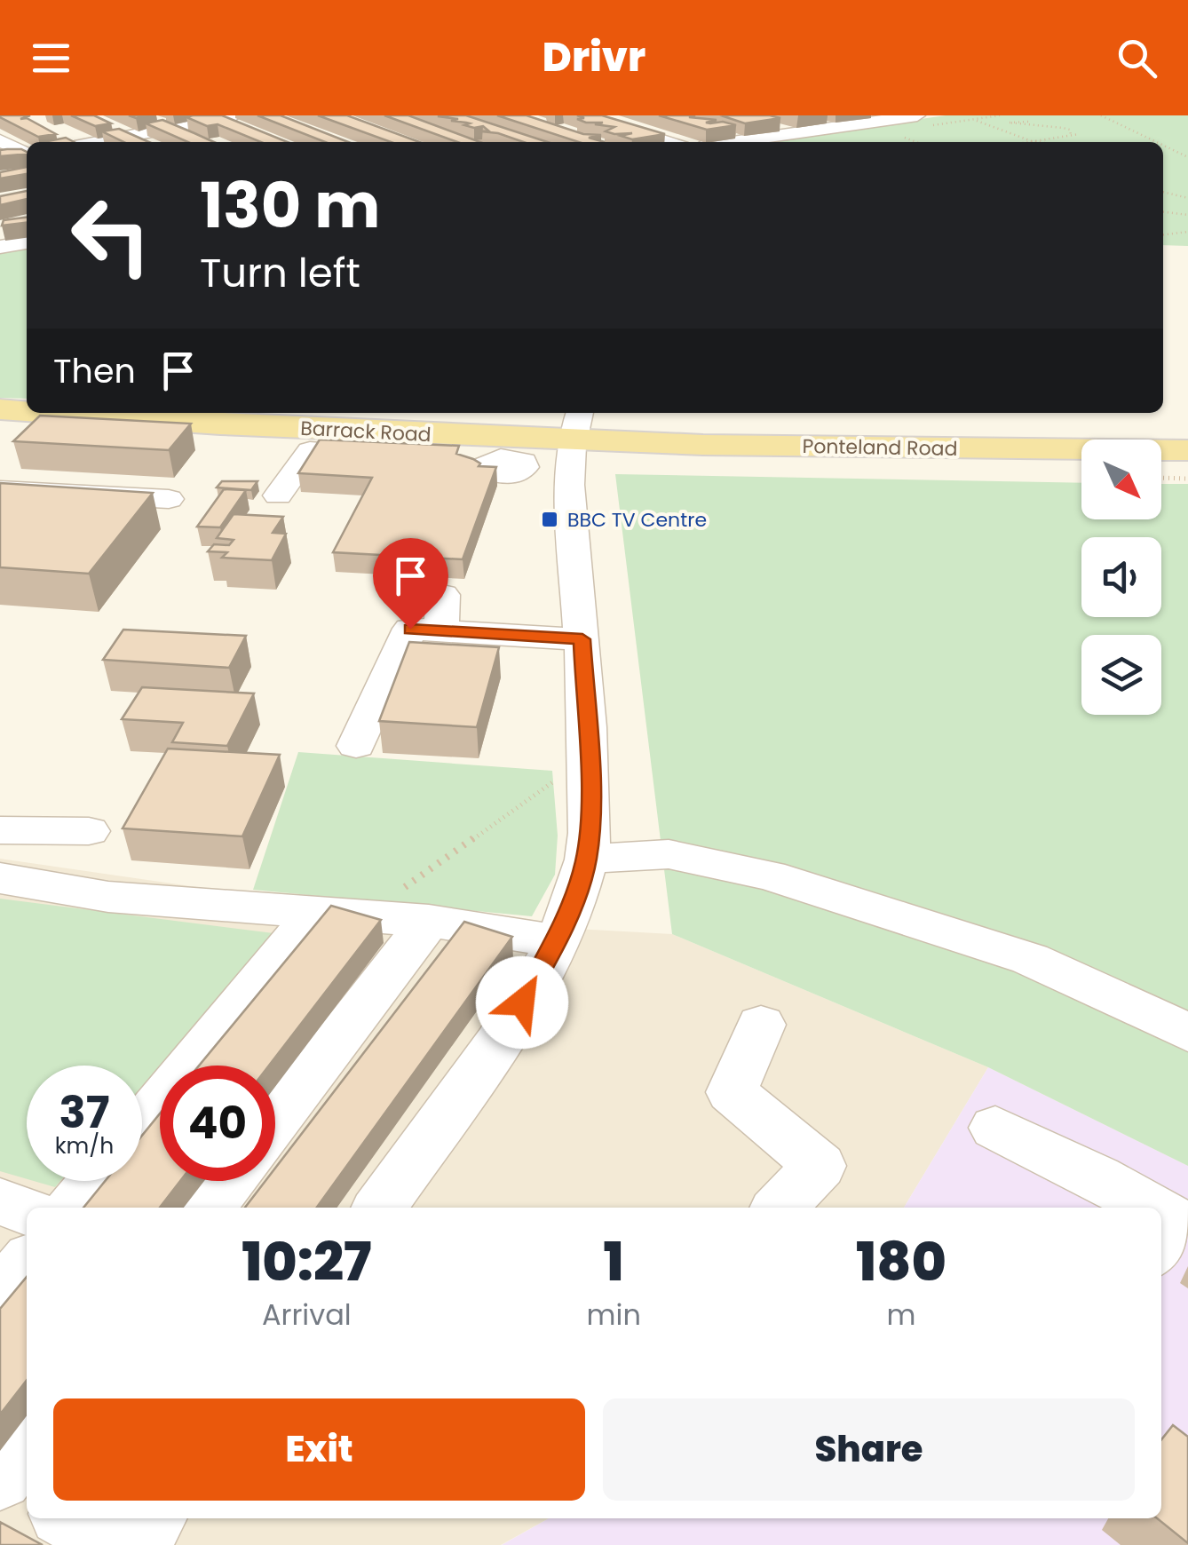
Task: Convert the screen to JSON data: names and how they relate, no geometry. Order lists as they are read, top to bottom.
{
  "streets": {
    "main road": ["Barrack Road", "Ponteland Road"]
  },
  "crossings": [
    ["Barrack Road", "Ponteland Road"]
  ],
  "places": {
    "transit": ["BBC TV Centre"]
  },
  "north": "bottom right",
  "page": {
    "header": "Drivr",
    "turn": ["130 m", "Turn left"],
    "then": "Then",
    "speed": "37 km/h",
    "limit": "40",
    "eta": [
      "10:27",
      "Arrival",
      "1",
      "min",
      "180",
      "m"
    ],
    "buttons": ["Exit", "Share"]
  }
}
